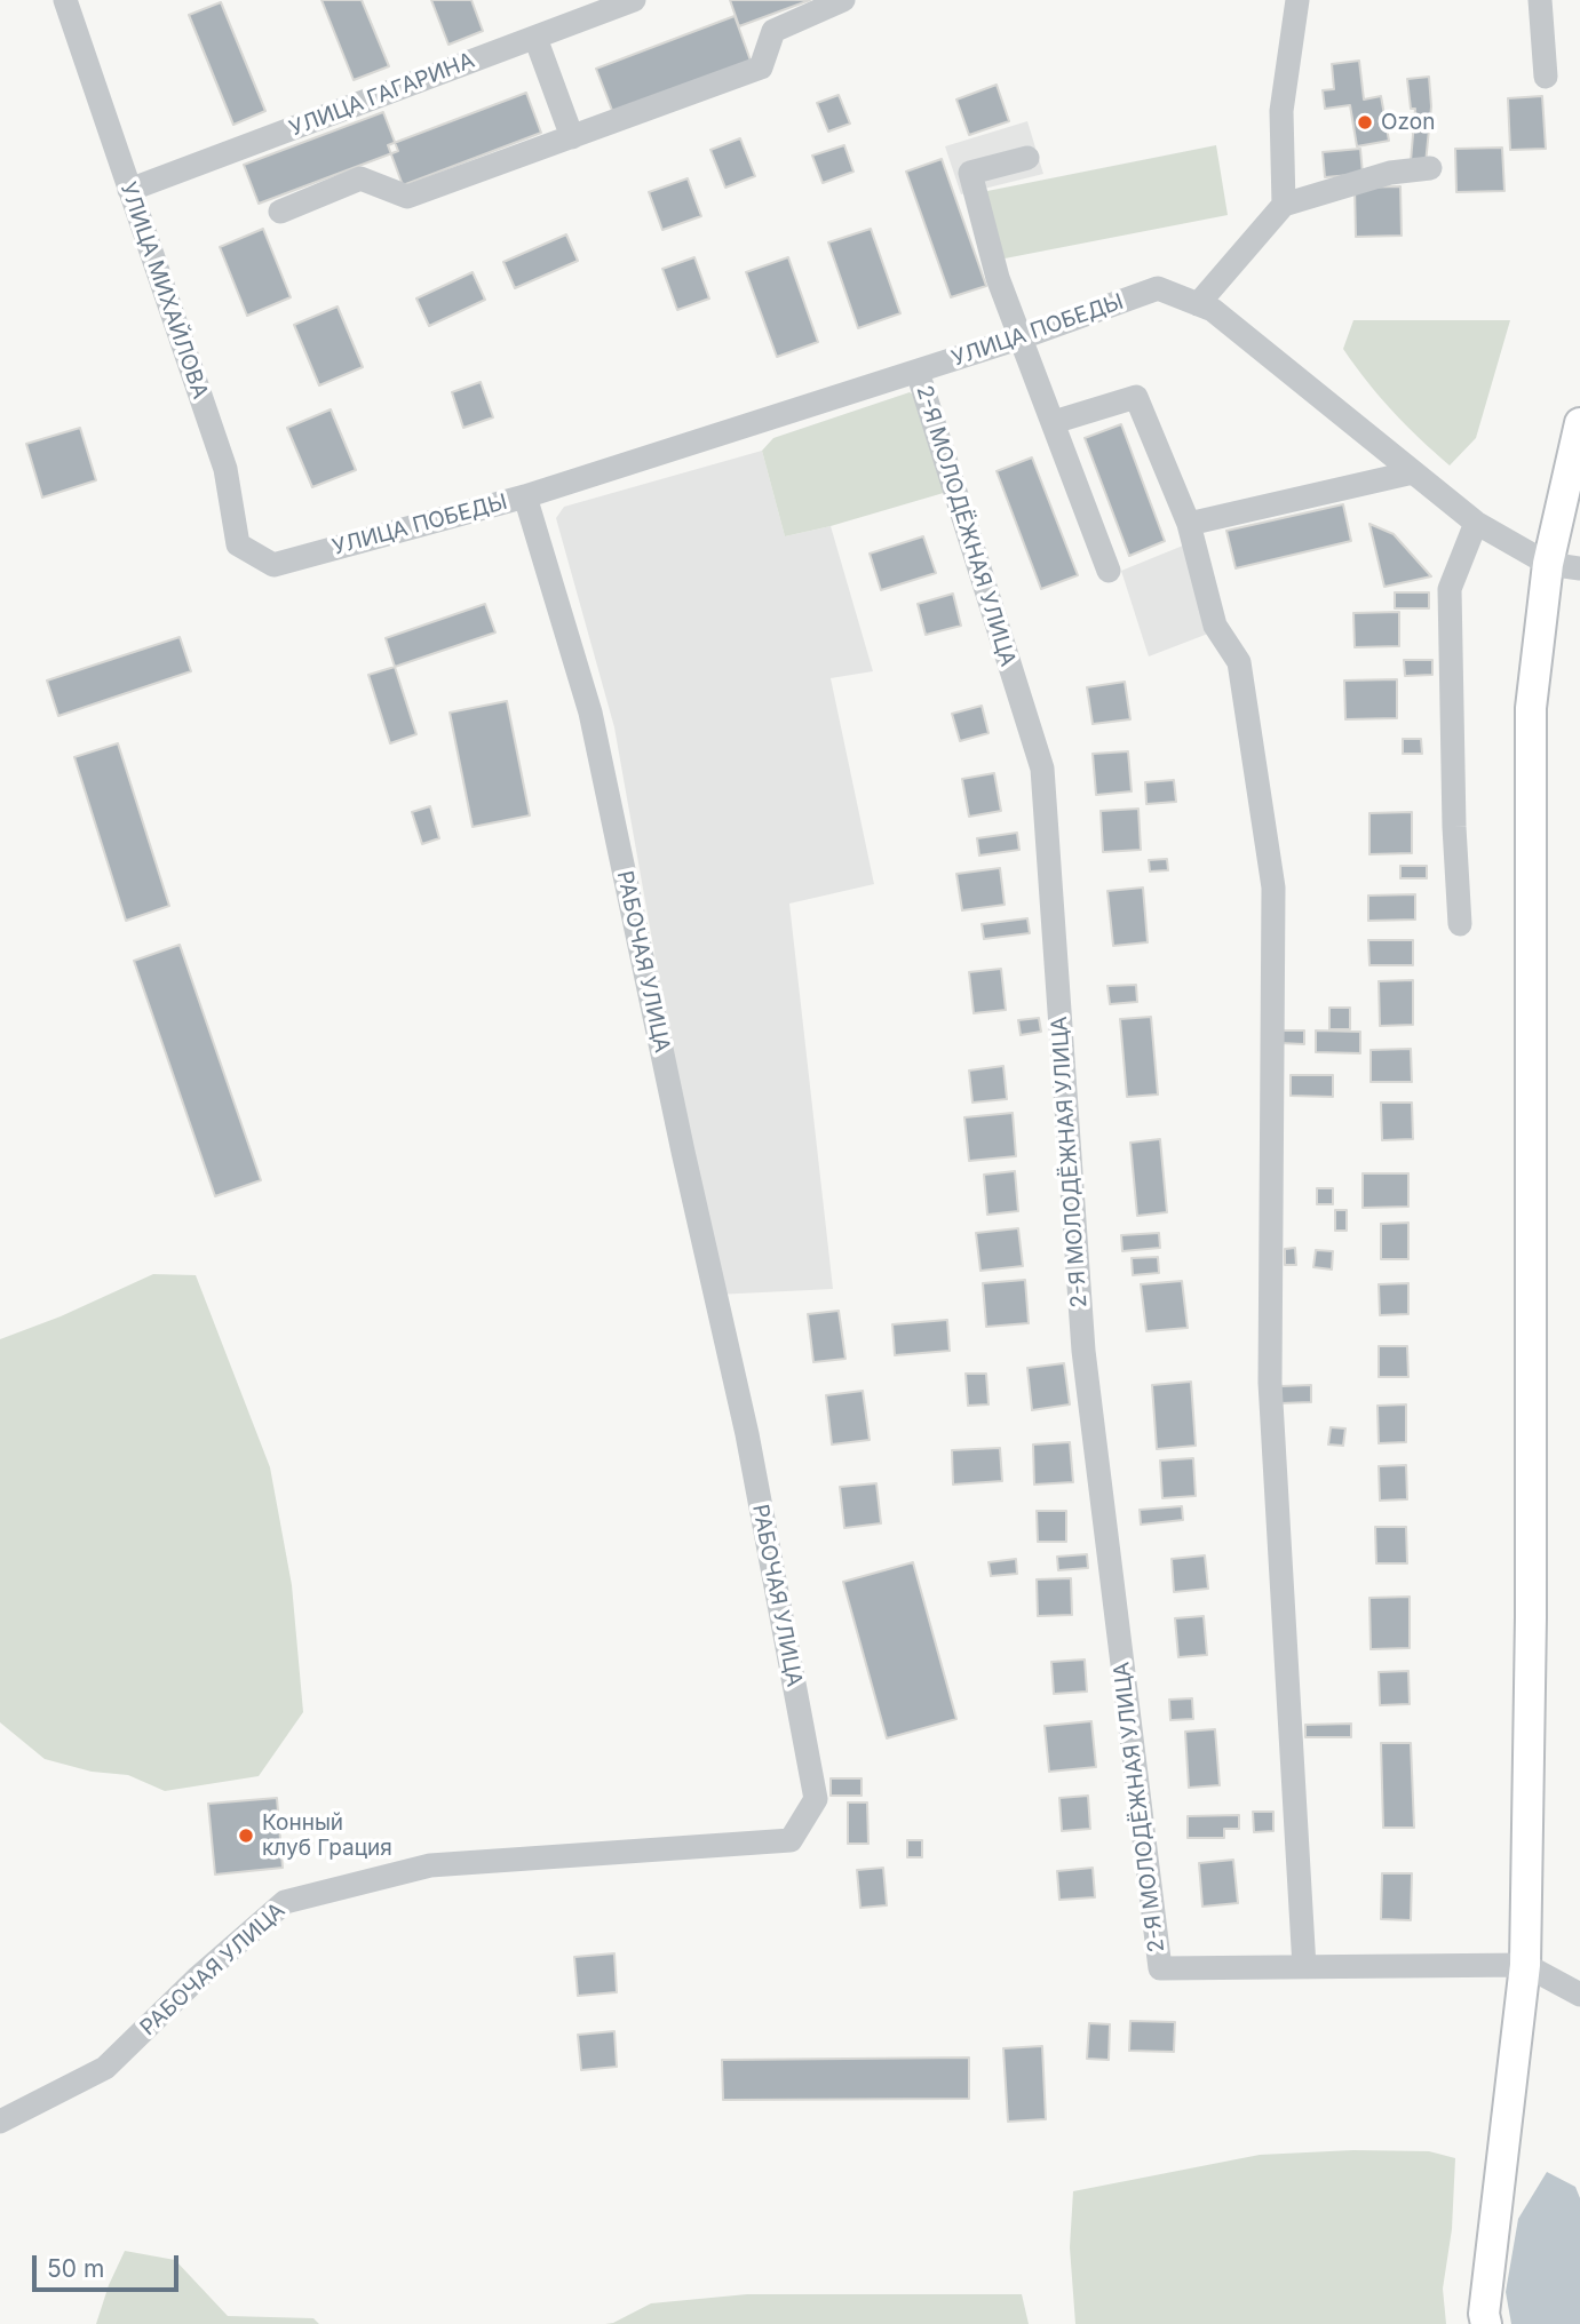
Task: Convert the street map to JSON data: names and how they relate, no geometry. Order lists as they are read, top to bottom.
{
  "streets": {
    "street": [
      "УЛИЦА ГАГАРИНА",
      "УЛИЦА МИХАЙЛОВА",
      "УЛИЦА ПОБЕДЫ",
      "2-Я МОЛОДЁЖНАЯ УЛИЦА",
      "РАБОЧАЯ УЛИЦА"
    ]
  },
  "crossings": [
    ["УЛИЦА ГАГАРИНА", "УЛИЦА МИХАЙЛОВА"],
    ["УЛИЦА МИХАЙЛОВА", "УЛИЦА ПОБЕДЫ"],
    ["УЛИЦА ПОБЕДЫ", "2-Я МОЛОДЁЖНАЯ УЛИЦА"],
    ["УЛИЦА ПОБЕДЫ", "РАБОЧАЯ УЛИЦА"]
  ],
  "places": ["Ozon", "Конный клуб Грация"],
  "scale_bar": "50 m"
}
